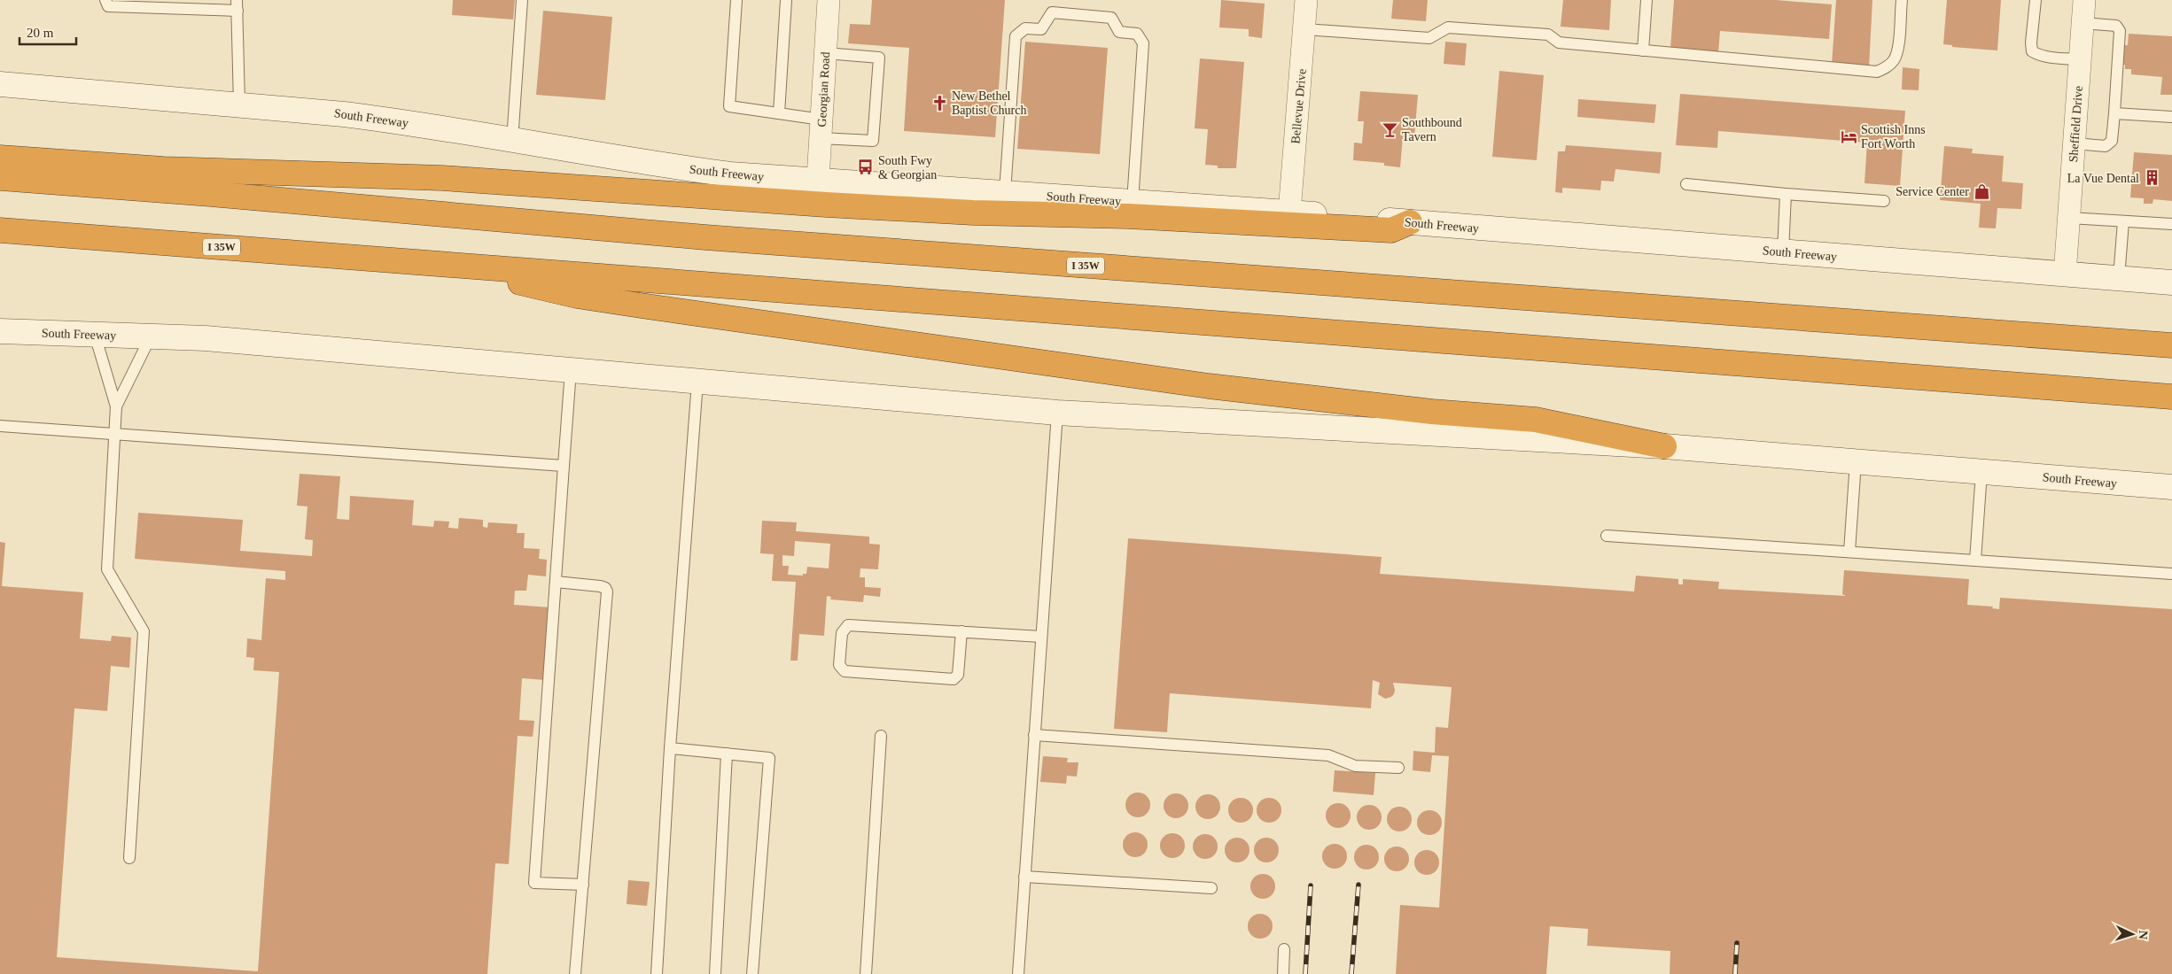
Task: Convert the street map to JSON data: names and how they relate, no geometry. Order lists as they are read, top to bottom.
{
  "streets": {
    "highway": ["I 35W"],
    "main road": ["South Freeway"],
    "street": ["Georgian Road", "Bellevue Drive", "Sheffield Drive"]
  },
  "crossings": [
    ["Georgian Road", "South Freeway"],
    ["Bellevue Drive", "South Freeway"],
    ["South Freeway", "Sheffield Drive"]
  ],
  "places": {
    "church": ["New Bethel Baptist Church"],
    "bar": ["Southbound Tavern"],
    "hotel": ["Scottish Inns Fort Worth"],
    "bus stop": ["South Fwy & Georgian"],
    "building": ["La Vue Dental"],
    "shop": ["Service Center"]
  },
  "scale_bar": "20 m",
  "north": "right"
}
